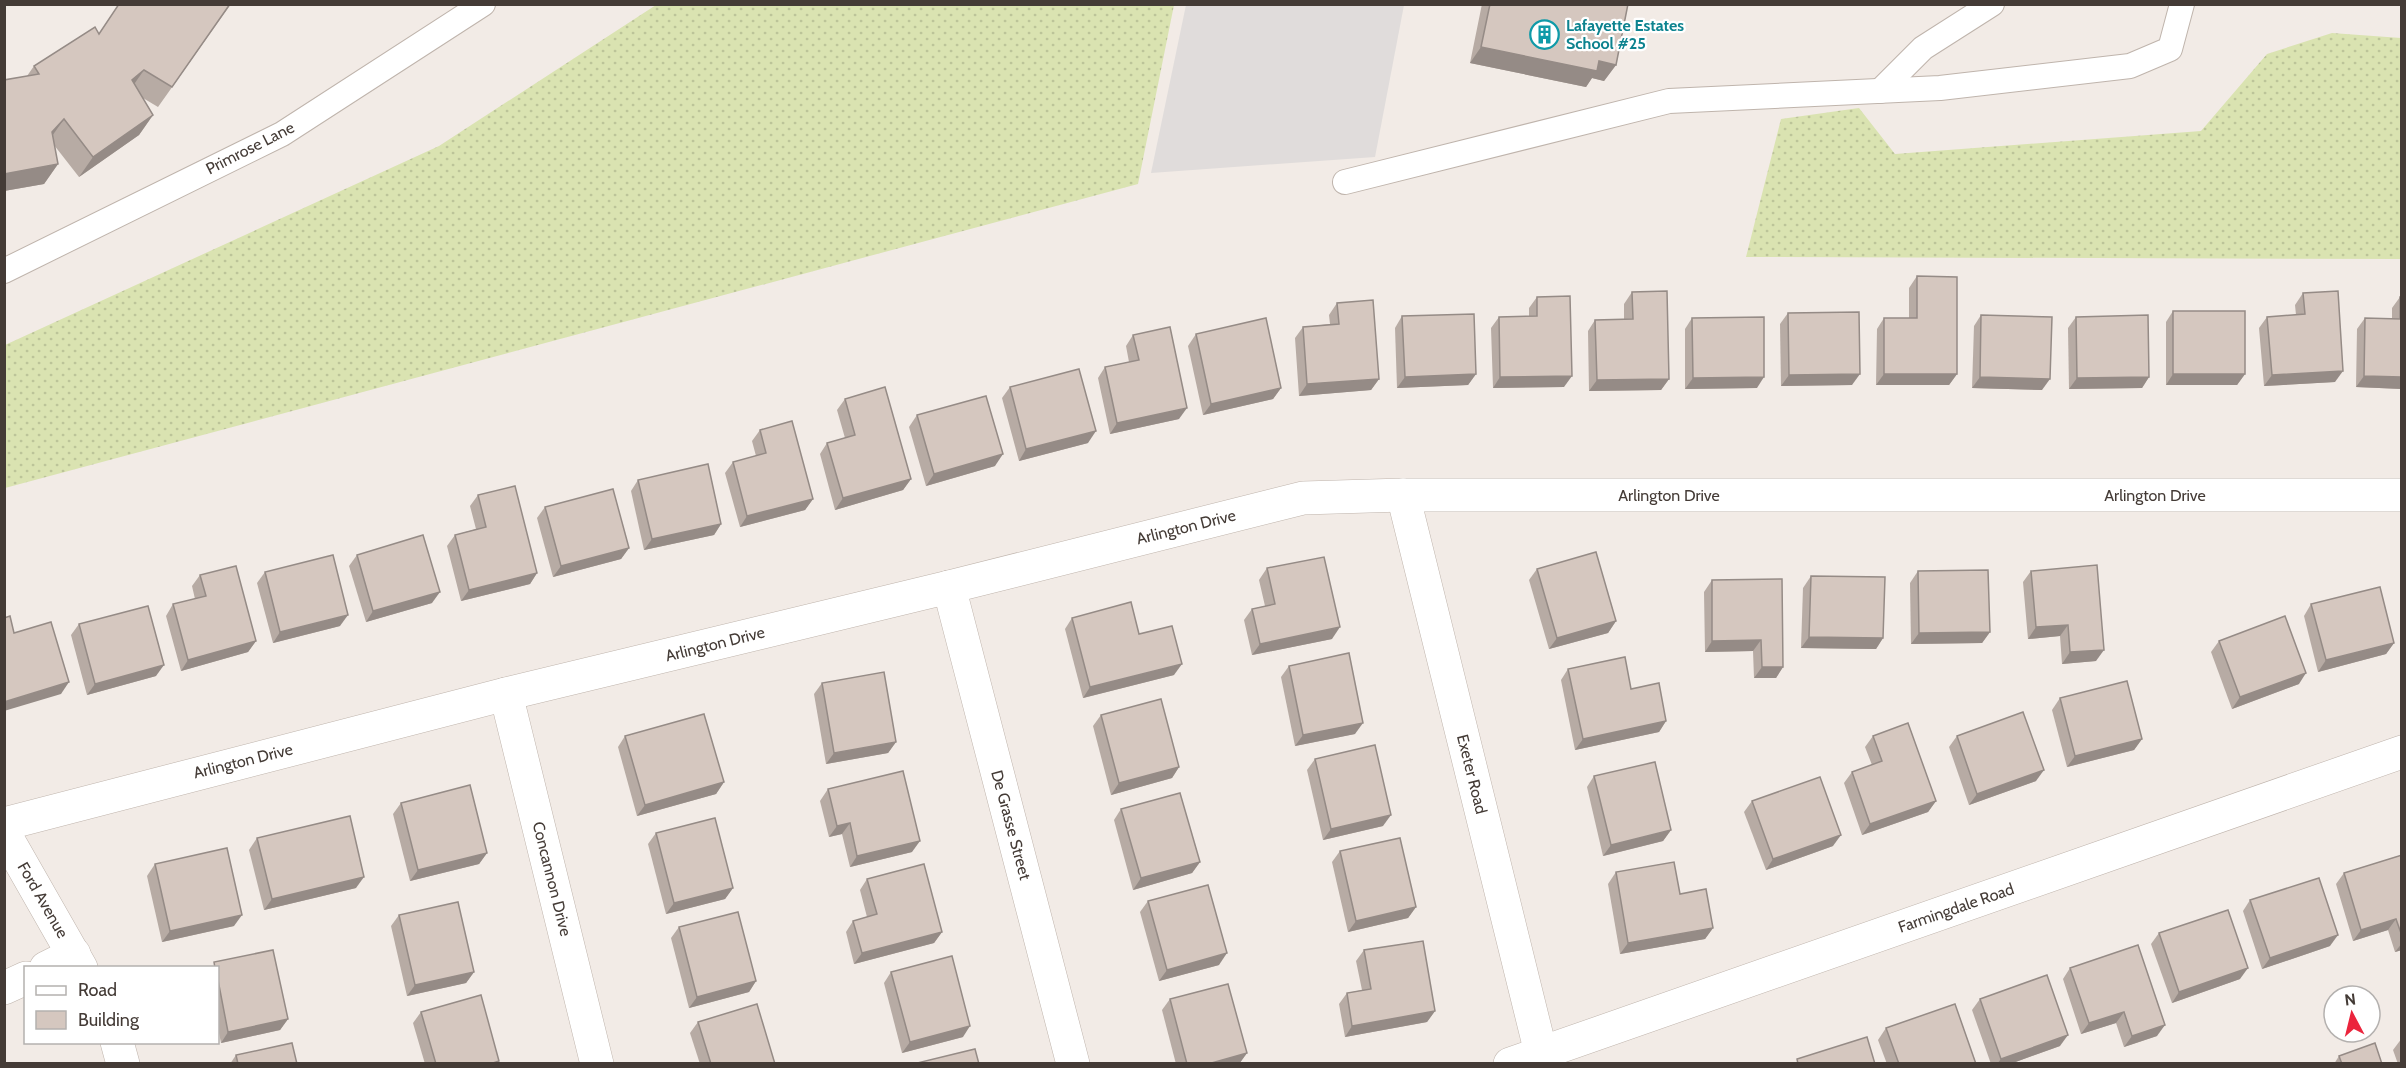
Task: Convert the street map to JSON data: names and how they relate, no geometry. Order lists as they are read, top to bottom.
{
  "streets": {
    "street": [
      "Arlington Drive",
      "Exeter Road",
      "De Grasse Street",
      "Concannon Drive",
      "Ford Avenue",
      "Farmingdale Road"
    ],
    "lane": ["Primrose Lane"]
  },
  "crossings": [
    ["Arlington Drive", "Exeter Road"],
    ["Arlington Drive", "De Grasse Street"],
    ["Arlington Drive", "Concannon Drive"],
    ["Exeter Road", "Farmingdale Road"]
  ],
  "places": {
    "building": ["Lafayette Estates School #25"]
  },
  "legend": ["Road", "Building"],
  "north": "top"
}
